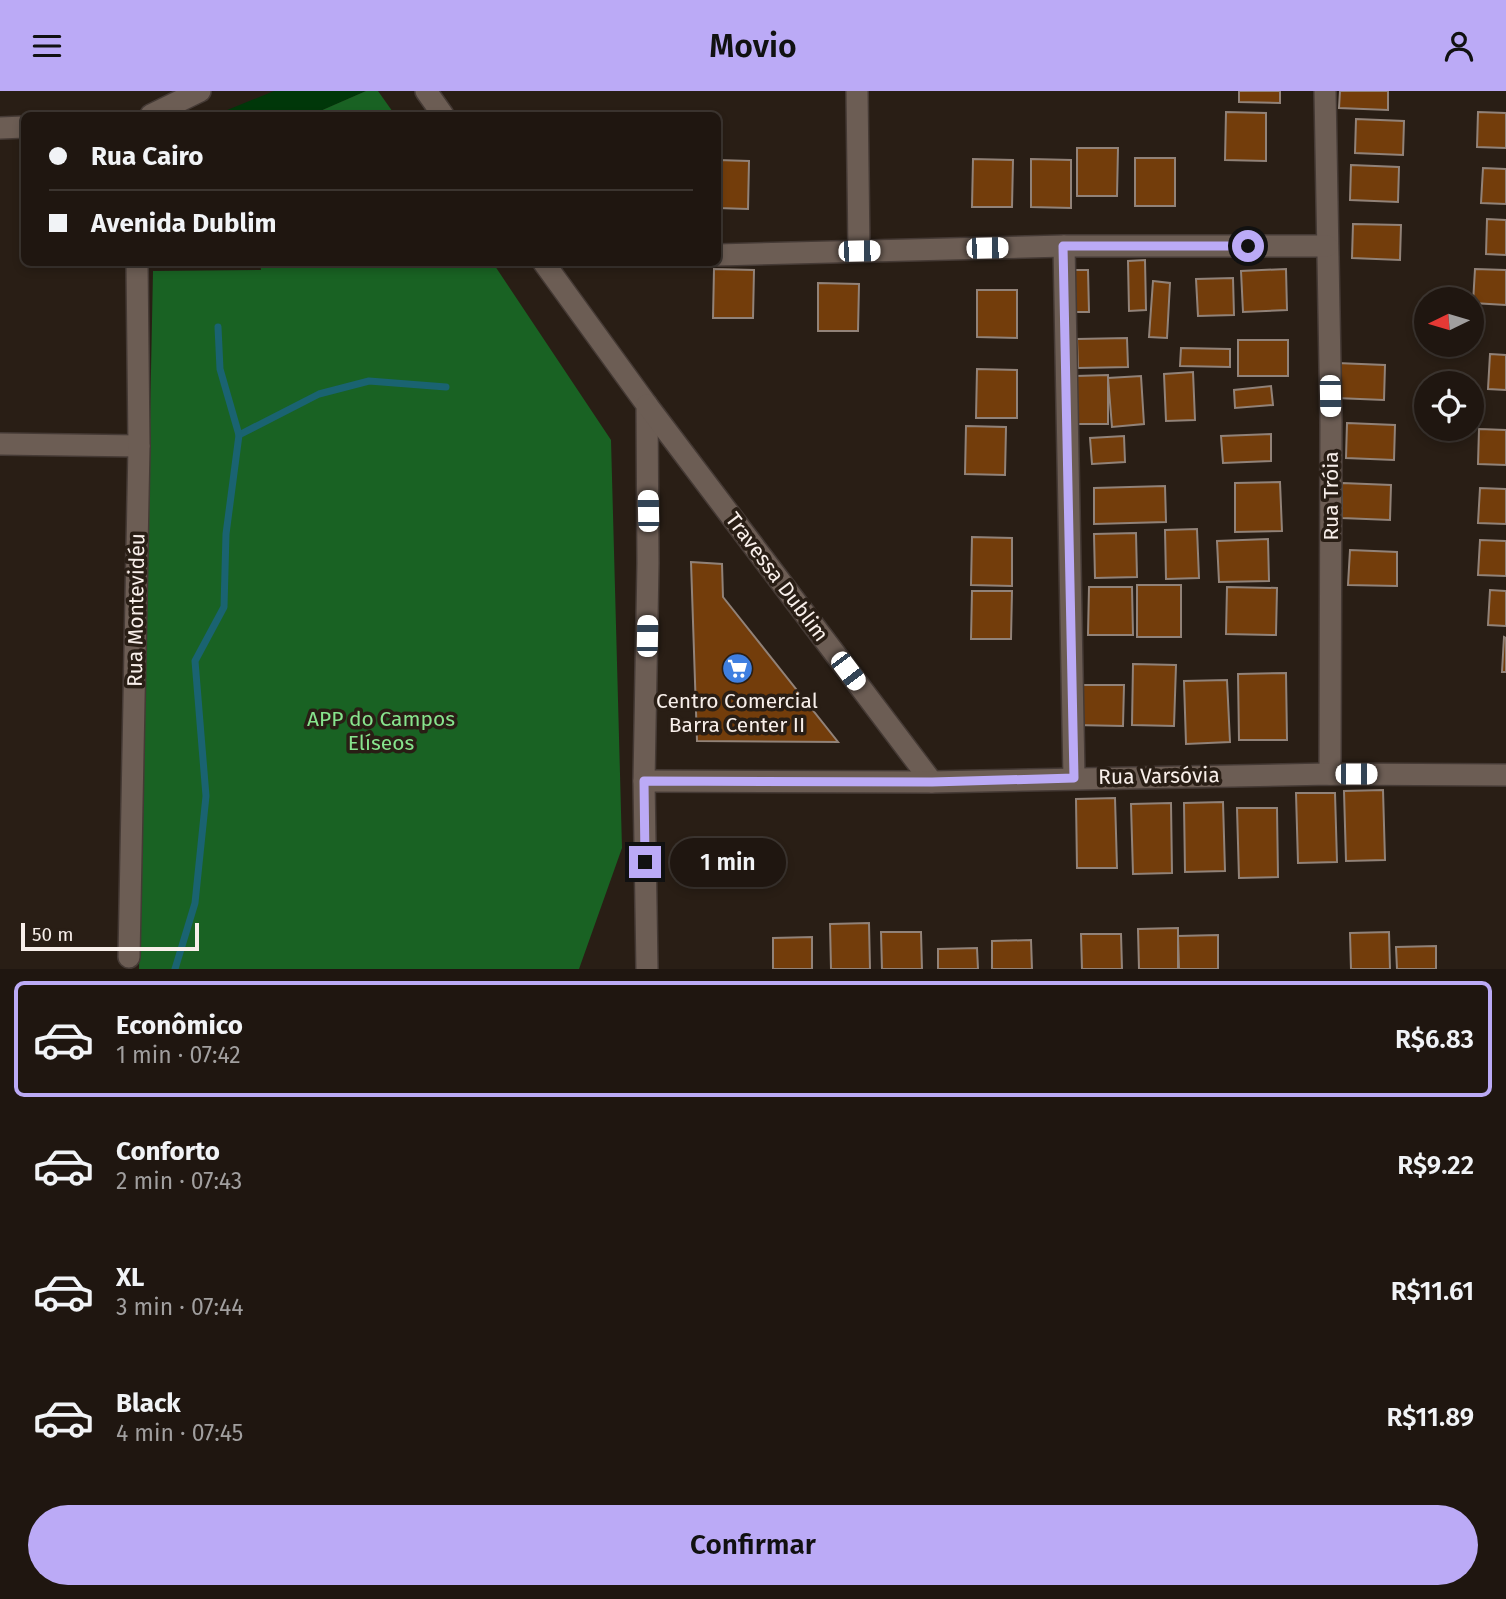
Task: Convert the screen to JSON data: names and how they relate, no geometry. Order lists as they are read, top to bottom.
{
  "streets": {
    "street": [
      "Rua Tróia",
      "Travessa Dublim",
      "Rua Montevidéu",
      "Rua Varsóvia"
    ]
  },
  "crossings": [
    ["Rua Tróia", "Rua Varsóvia"],
    ["Travessa Dublim", "Rua Varsóvia"]
  ],
  "parks": ["APP do Campos Elíseos"],
  "places": {
    "supermarket": ["Centro Comercial Barra Center II"]
  },
  "scale_bar": "50 m",
  "north": "left",
  "page": {
    "header": "Movio",
    "banner": ["Rua Cairo", "Avenida Dublim"],
    "bubble": "1 min",
    "scale": "50 m",
    "list": [
      {
        "name": "Econômico",
        "note": "1 min · 07:42",
        "value": "R$6.83"
      },
      {
        "name": "Conforto",
        "note": "2 min · 07:43",
        "value": "R$9.22"
      },
      {
        "name": "XL",
        "note": "3 min · 07:44",
        "value": "R$11.61"
      },
      {
        "name": "Black",
        "note": "4 min · 07:45",
        "value": "R$11.89"
      }
    ],
    "buttons": "Confirmar"
  }
}
